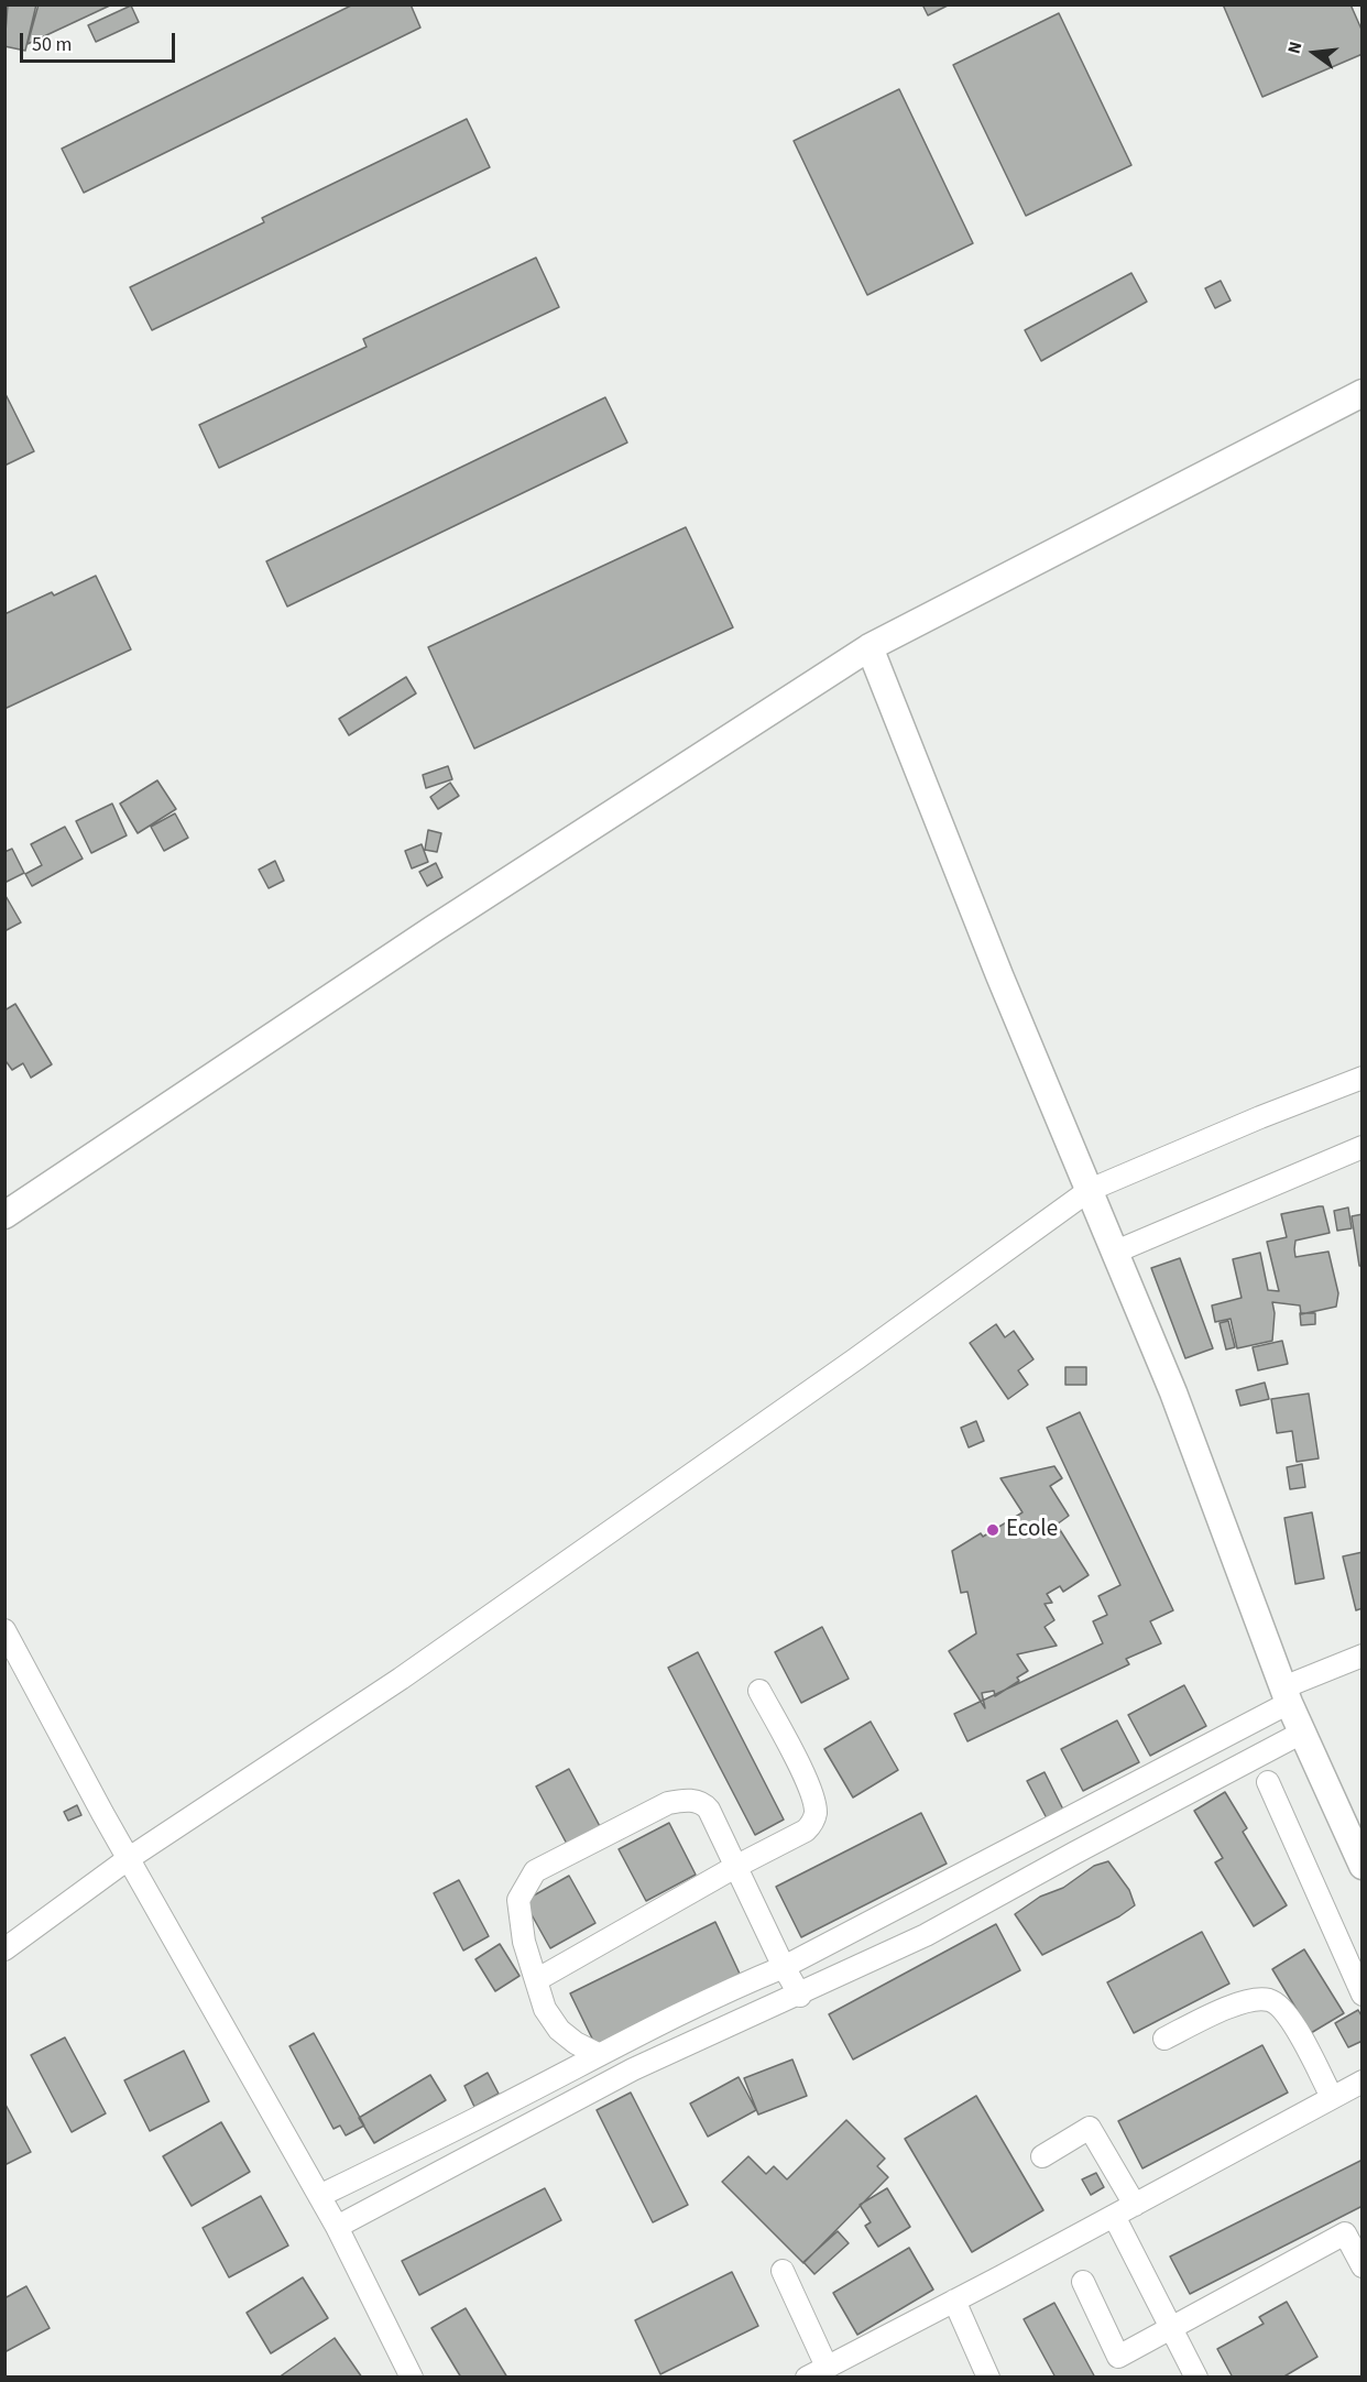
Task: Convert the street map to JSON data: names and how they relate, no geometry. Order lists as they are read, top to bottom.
{
  "places": ["Ecole"],
  "scale_bar": "50 m",
  "north": "left"
}
